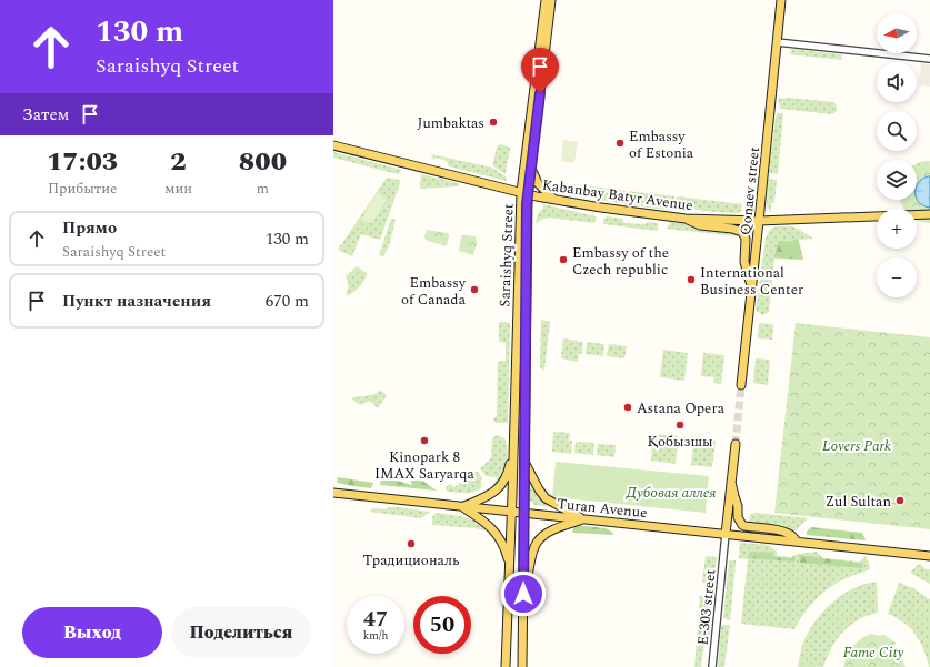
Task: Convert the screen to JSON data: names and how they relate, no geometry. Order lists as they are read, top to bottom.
{
  "streets": {
    "main road": [
      "Qonaev street",
      "Kabanbay Batyr Avenue",
      "Saraishyq Street",
      "Turan Avenue"
    ]
  },
  "crossings": [
    ["Qonaev street", "Kabanbay Batyr Avenue"],
    ["Kabanbay Batyr Avenue", "Saraishyq Street"],
    ["Saraishyq Street", "Turan Avenue"]
  ],
  "parks": ["Lovers Park", "Дубовая аллея", "Fame City"],
  "places": [
    "Jumbaktas",
    "Embassy of Estonia",
    "Embassy of the Czech republic",
    "International Business Center",
    "Embassy of Canada",
    "Astana Opera",
    "Қобызшы",
    "Kinopark 8 IMAX Saryarqa",
    "Zul Sultan",
    "Традициональ"
  ],
  "north": "left",
  "page": {
    "turn": ["130 m", "Saraishyq Street"],
    "map_buttons": ["+", "−"],
    "then": "Затем",
    "eta": [
      "17:03",
      "Прибытие",
      "2",
      "мин",
      "800",
      "m"
    ],
    "list": [
      {
        "name": "Прямо",
        "note": "Saraishyq Street",
        "value": "130 m"
      },
      {
        "name": "Пункт назначения",
        "value": "670 m"
      }
    ],
    "speed": "47 km/h",
    "limit": "50",
    "buttons": ["Выход", "Поделиться"]
  }
}
